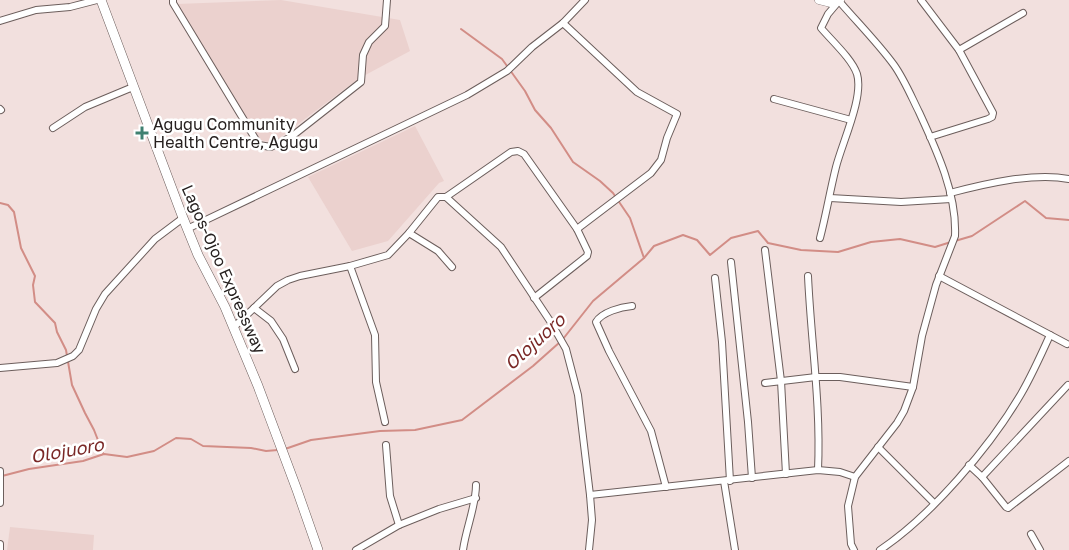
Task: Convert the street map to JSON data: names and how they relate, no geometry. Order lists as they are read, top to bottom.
{
  "streets": {
    "main road": ["Lagos-Ojoo Expressway"]
  },
  "water": ["Olojuoro"],
  "places": {
    "health": ["Agugu Community Health Centre, Agugu"]
  }
}
